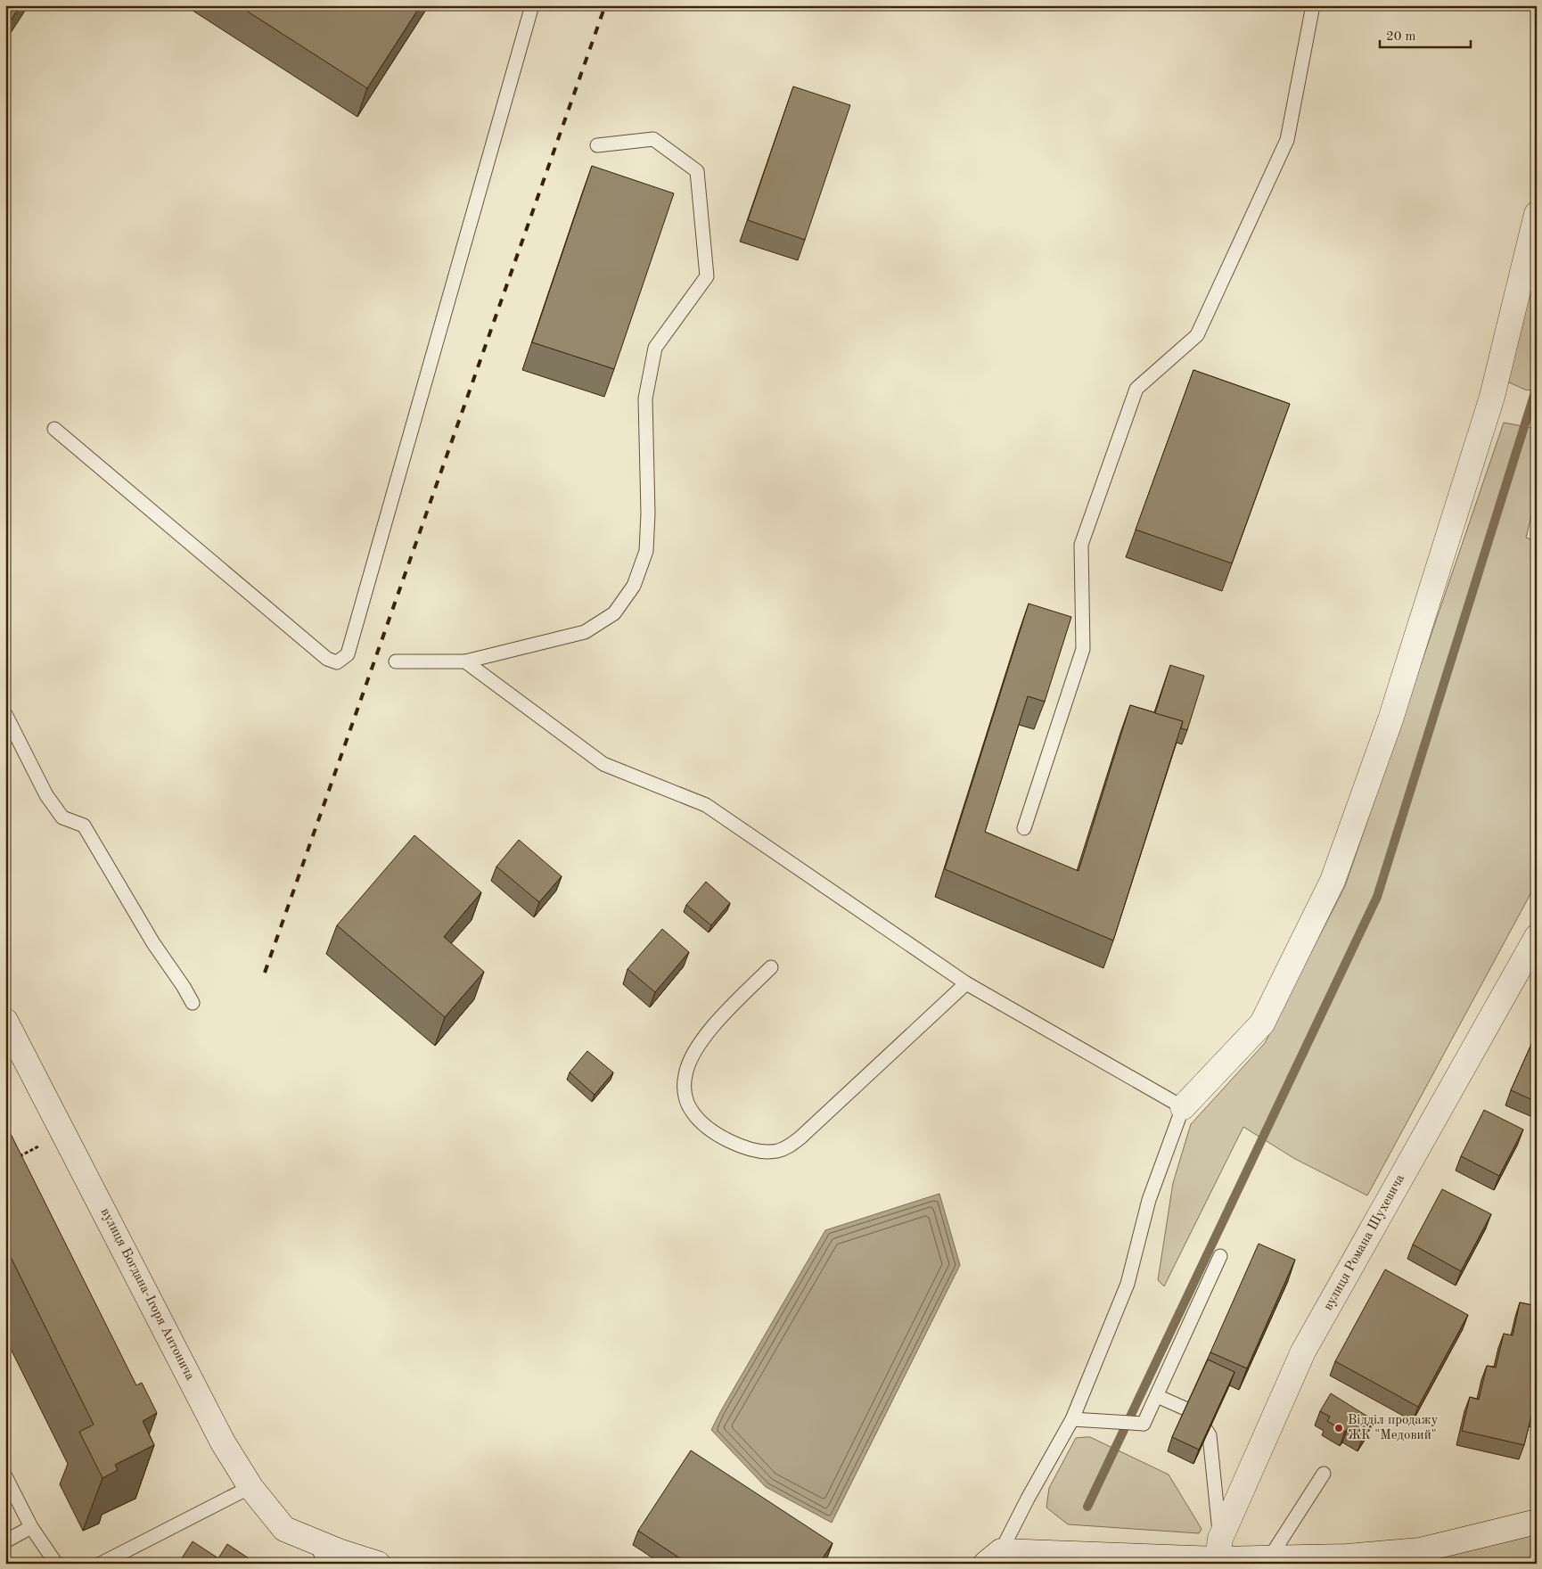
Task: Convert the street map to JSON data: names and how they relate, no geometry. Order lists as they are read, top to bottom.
{
  "streets": {
    "street": ["вулиця Романа Шухевича", "вулиця Богдана-Ігоря Антонича"]
  },
  "places": ["Відділ продажу ЖК \"Медовий\""],
  "scale_bar": "20 m"
}
